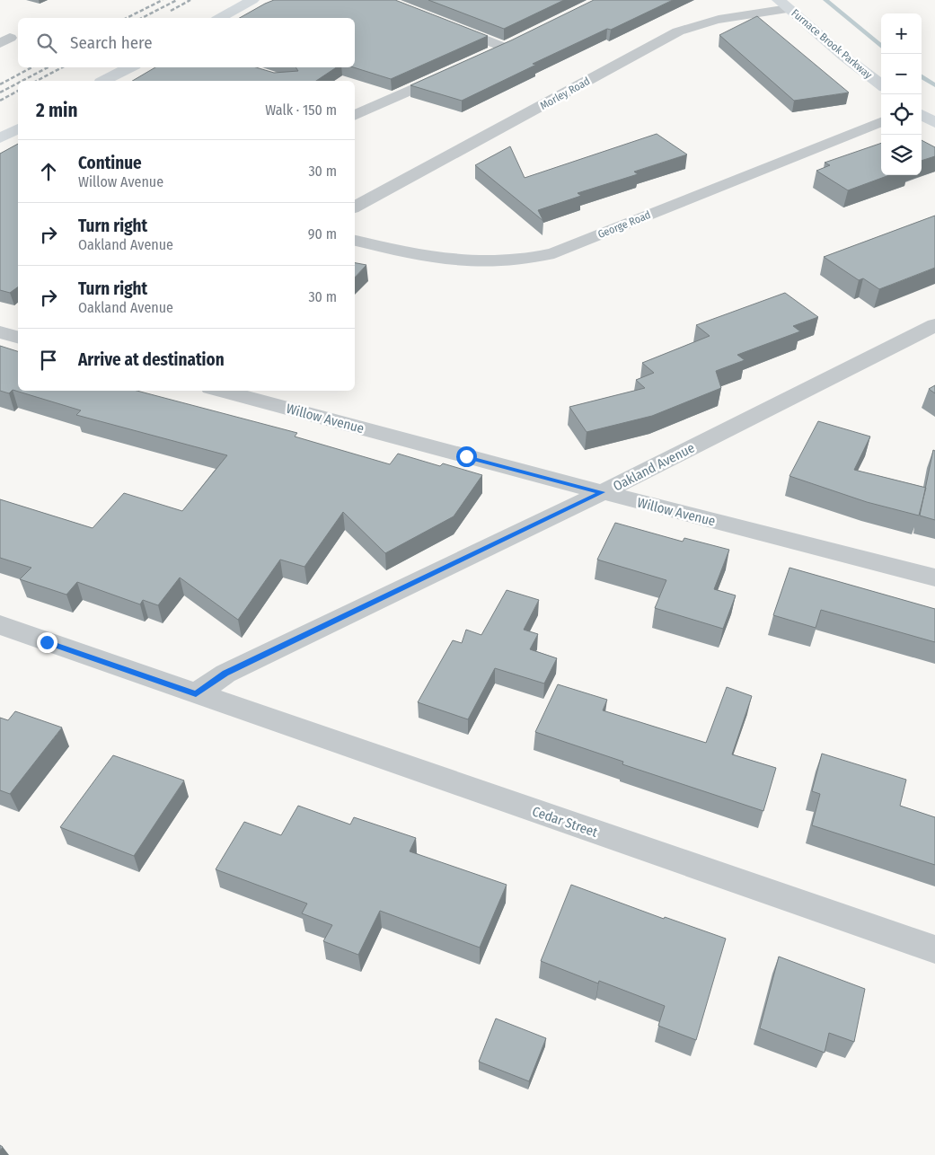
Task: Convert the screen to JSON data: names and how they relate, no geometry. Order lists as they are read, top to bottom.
{
  "streets": {
    "main road": ["Furnace Brook Parkway"],
    "street": [
      "Morley Road",
      "George Road",
      "Willow Avenue",
      "Oakland Avenue",
      "Cedar Street"
    ]
  },
  "crossings": [
    ["Furnace Brook Parkway", "Morley Road"],
    ["Willow Avenue", "Oakland Avenue"],
    ["Oakland Avenue", "Cedar Street"]
  ],
  "page": {
    "map_buttons": ["+", "−"],
    "search": "Search here",
    "heading": ["2 min", "Walk · 150 m"],
    "list": [
      ["Continue", "Willow Avenue", "30 m"],
      ["Turn right", "Oakland Avenue", "90 m"],
      ["Turn right", "Oakland Avenue", "30 m"],
      "Arrive at destination"
    ]
  }
}
